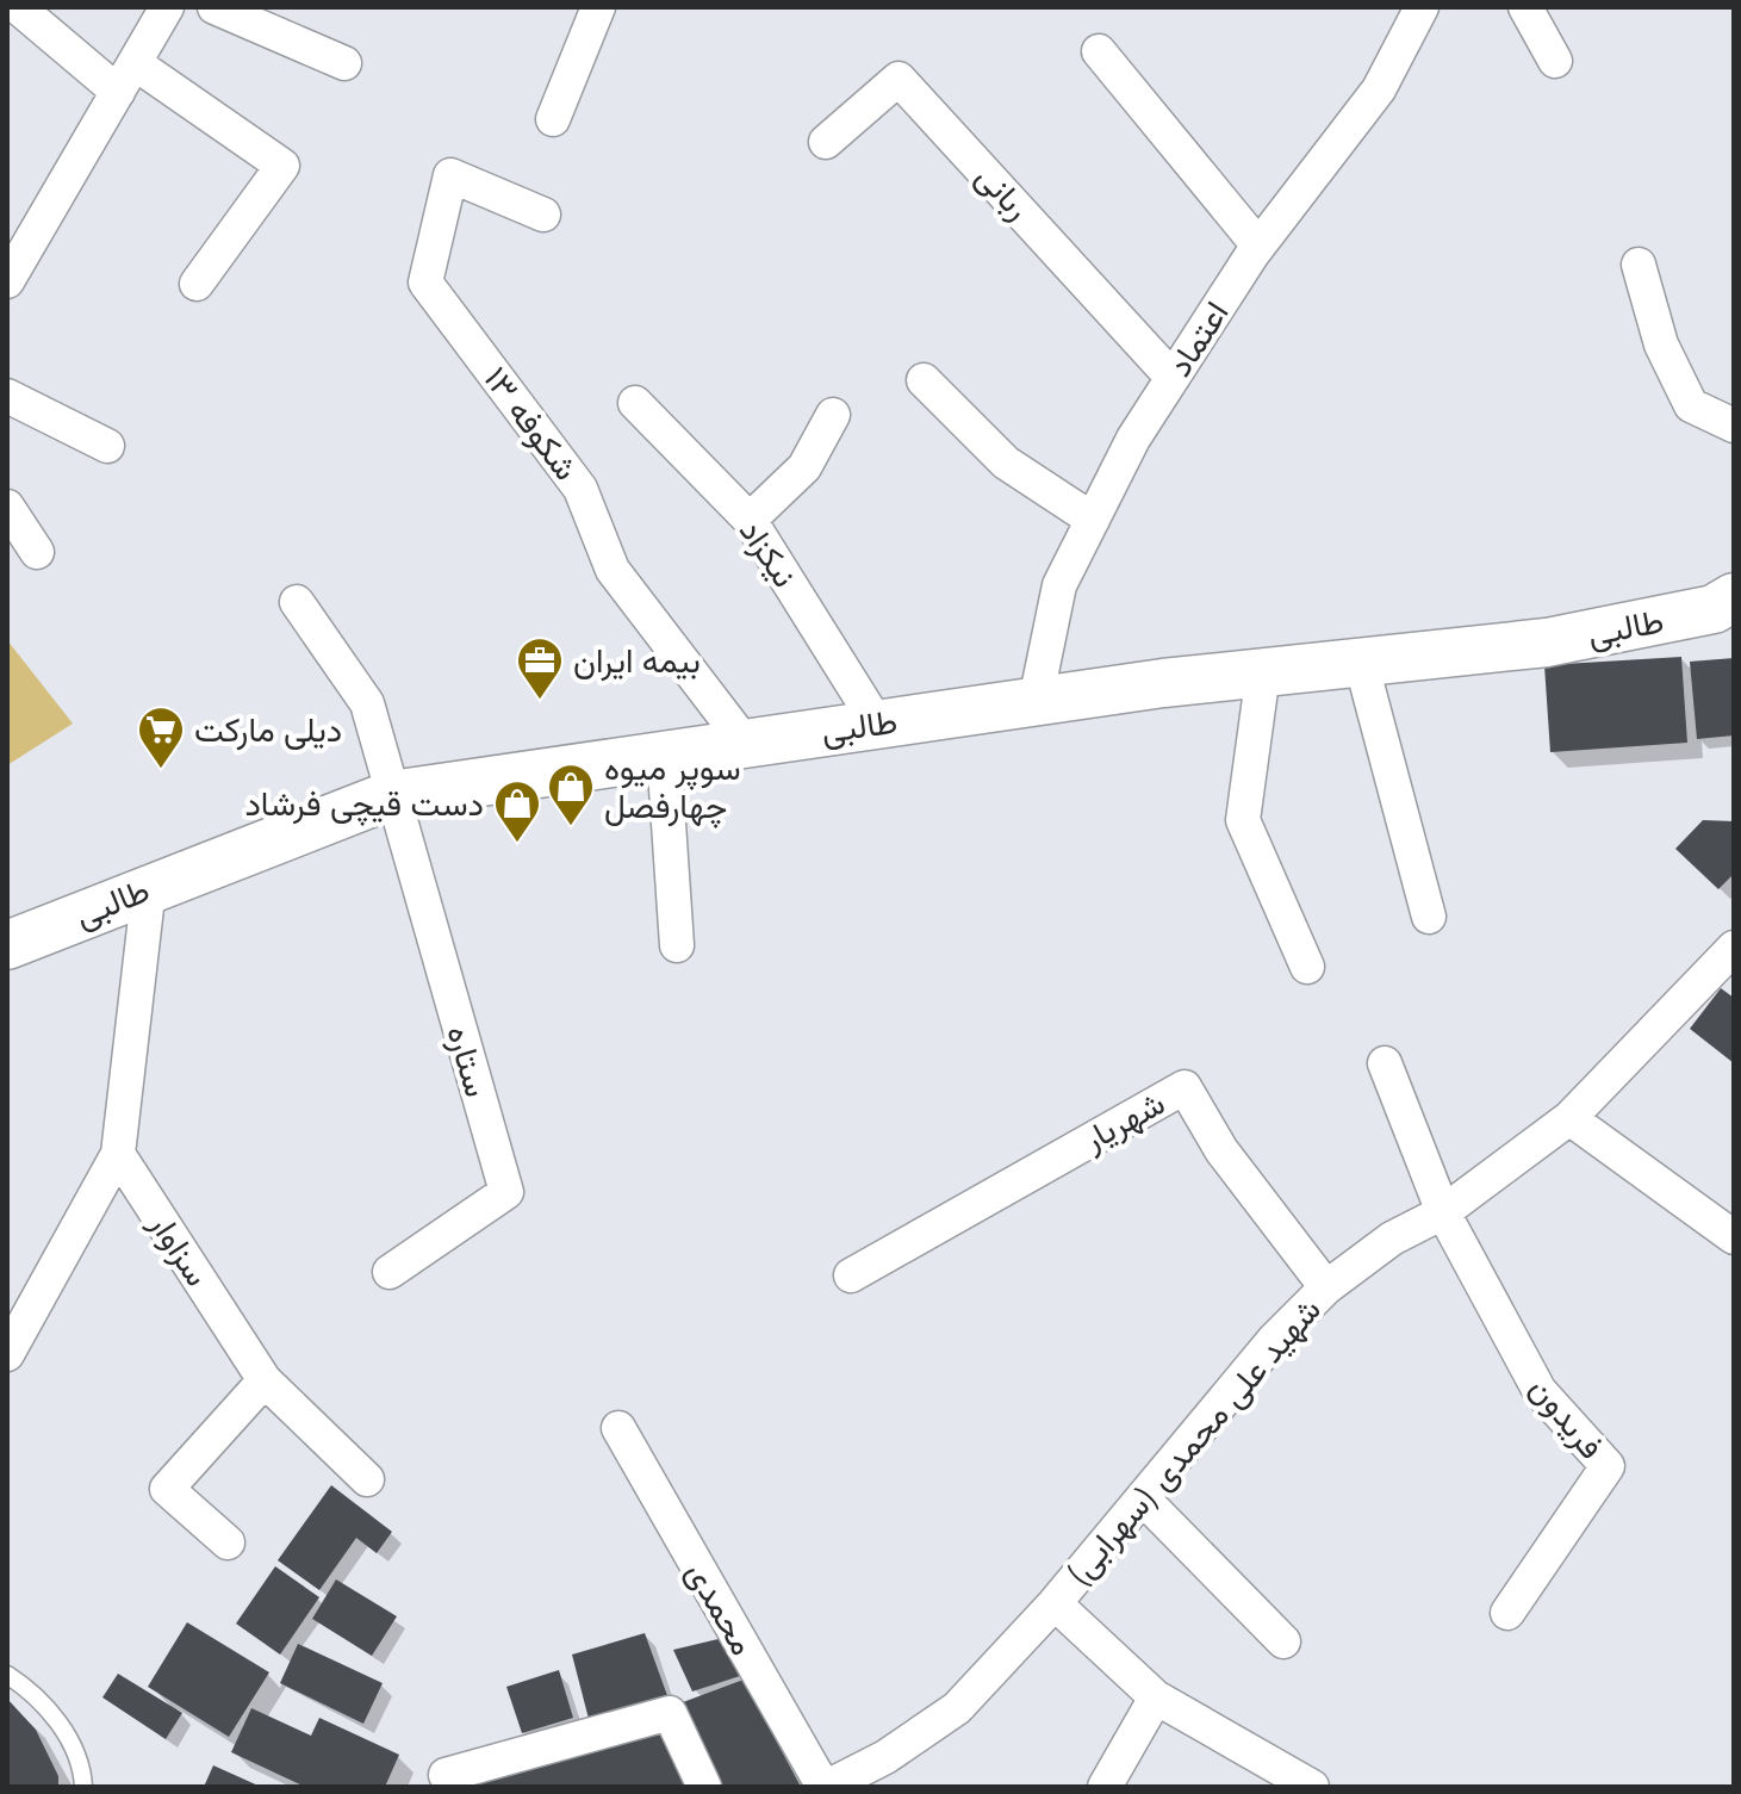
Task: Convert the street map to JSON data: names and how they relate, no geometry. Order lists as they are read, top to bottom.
{
  "streets": {
    "main road": ["طالبی"],
    "street": [
      "ربانی",
      "اعتماد",
      "شکوفه ۱۳",
      "نیکزاد",
      "ستاره",
      "شهریار",
      "سزاوار",
      "فریدون",
      "شهید علی محمدی (سهرابی)",
      "محمدی"
    ]
  },
  "crossings": [
    ["ربانی", "اعتماد"],
    ["اعتماد", "طالبی"],
    ["شکوفه ۱۳", "طالبی"],
    ["نیکزاد", "طالبی"],
    ["طالبی", "ستاره"],
    ["شهریار", "شهید علی محمدی (سهرابی)"],
    ["فریدون", "شهید علی محمدی (سهرابی)"],
    ["شهید علی محمدی (سهرابی)", "محمدی"]
  ],
  "places": {
    "office": ["بیمه ایران"],
    "supermarket": ["دیلی مارکت"],
    "shop": ["سوپر میوه چهارفصل", "دست قیچی فرشاد"]
  }
}
